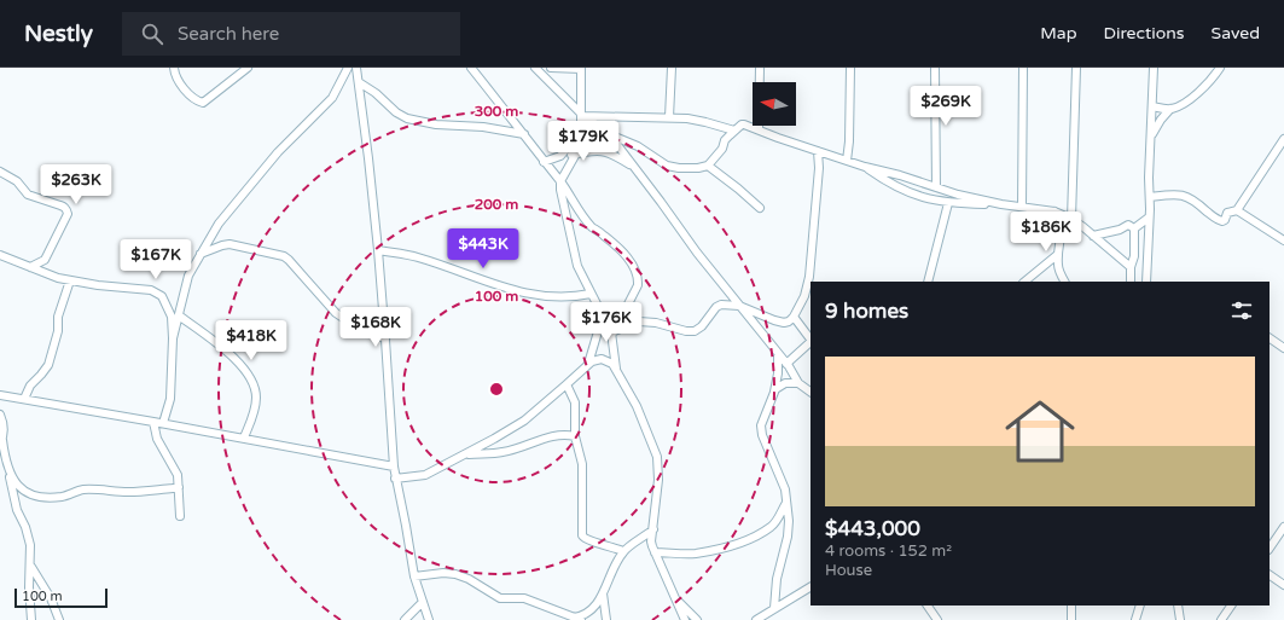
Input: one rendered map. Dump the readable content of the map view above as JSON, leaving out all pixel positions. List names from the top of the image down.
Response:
{
  "scale_bar": "100 m",
  "north": "left",
  "page": {
    "header": "Nestly",
    "search": "Search here",
    "nav": ["Map", "Directions", "Saved"],
    "price": [
      "$269K",
      "$179K",
      "$263K",
      "$186K",
      "$443K",
      "$167K",
      "$176K",
      "$168K",
      "$418K"
    ],
    "heading": "9 homes",
    "list": [
      {
        "name": "$443,000",
        "note": "4 rooms · 152 m² · House"
      }
    ],
    "scale": "100 m"
  },
  "rings": ["300 m", "200 m", "100 m"]
}
